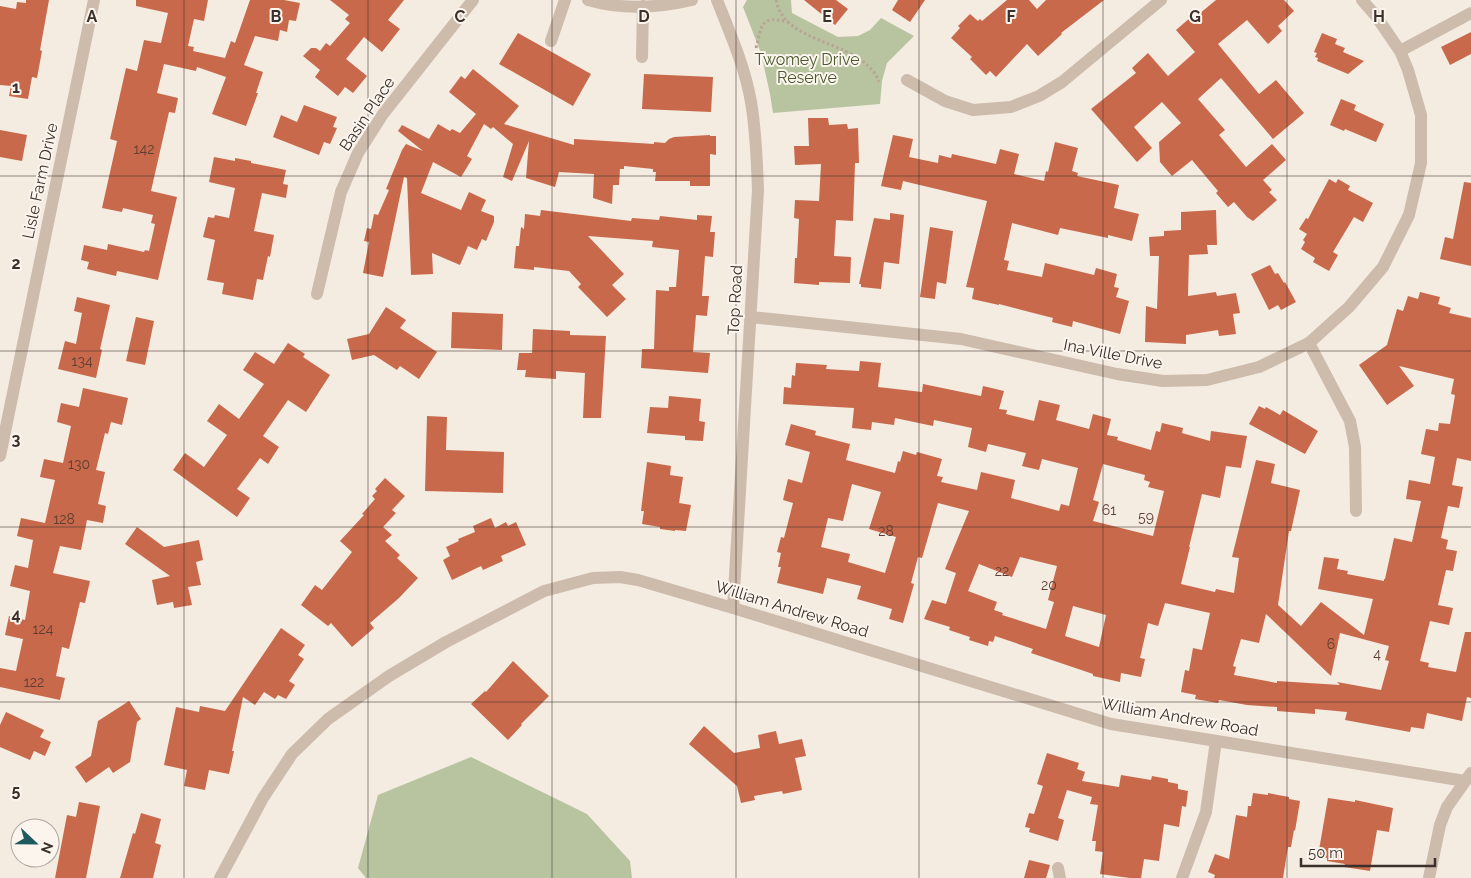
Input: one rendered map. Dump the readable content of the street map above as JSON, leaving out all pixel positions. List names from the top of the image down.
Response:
{
  "streets": {
    "street": [
      "Basin Place",
      "Lisle Farm Drive",
      "Top Road",
      "Ina Ville Drive",
      "William Andrew Road"
    ]
  },
  "crossings": [
    ["Top Road", "Ina Ville Drive"],
    ["Top Road", "William Andrew Road"]
  ],
  "parks": ["Twomey Drive Reserve"],
  "house_numbers": [
    "142",
    "134",
    "130",
    "61",
    "59",
    "128",
    "28",
    "22",
    "20",
    "124",
    "6",
    "4",
    "122"
  ],
  "scale_bar": "50 m",
  "north": "right",
  "grid": {
    "columns": [
      "A",
      "B",
      "C",
      "D",
      "E",
      "F",
      "G",
      "H"
    ],
    "rows": [
      "1",
      "2",
      "3",
      "4",
      "5"
    ]
  }
}
